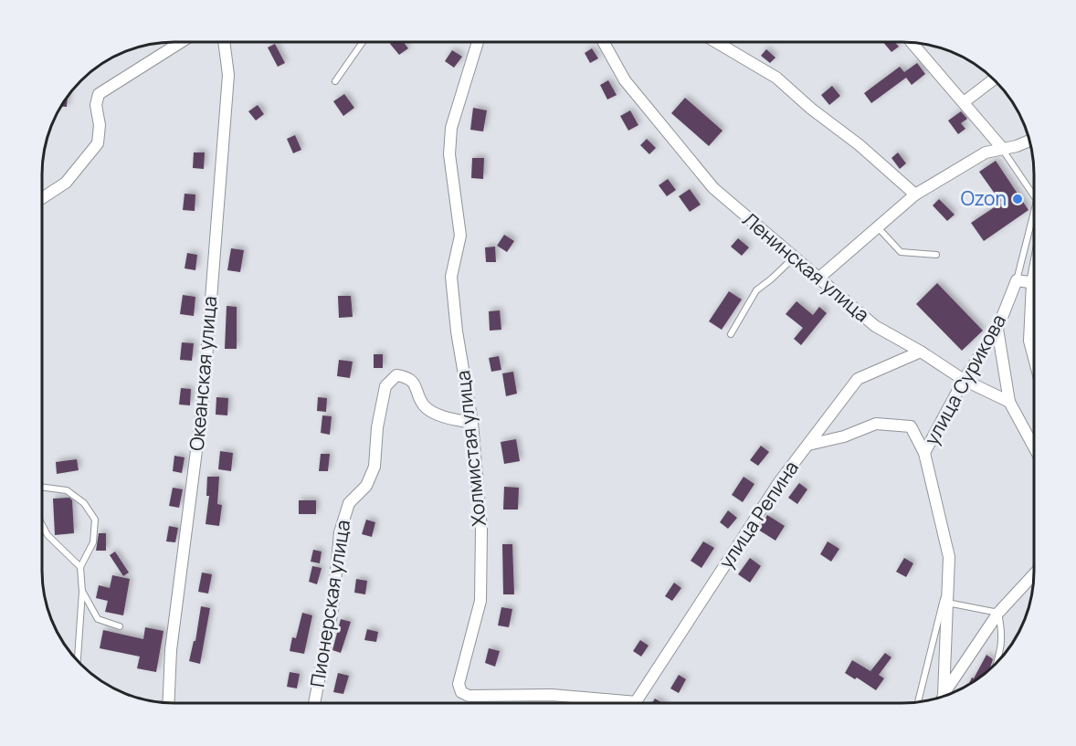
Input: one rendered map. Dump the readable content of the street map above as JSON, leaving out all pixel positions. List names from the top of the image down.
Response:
{
  "streets": {
    "street": [
      "Ленинская улица",
      "Океанская улица",
      "улица Сурикова",
      "Холмистая улица",
      "улица Репина",
      "Пионерская улица"
    ]
  },
  "crossings": [
    ["Ленинская улица", "улица Сурикова"],
    ["Ленинская улица", "улица Репина"],
    ["Холмистая улица", "улица Репина"],
    ["Холмистая улица", "Пионерская улица"]
  ],
  "places": ["Ozon"]
}
